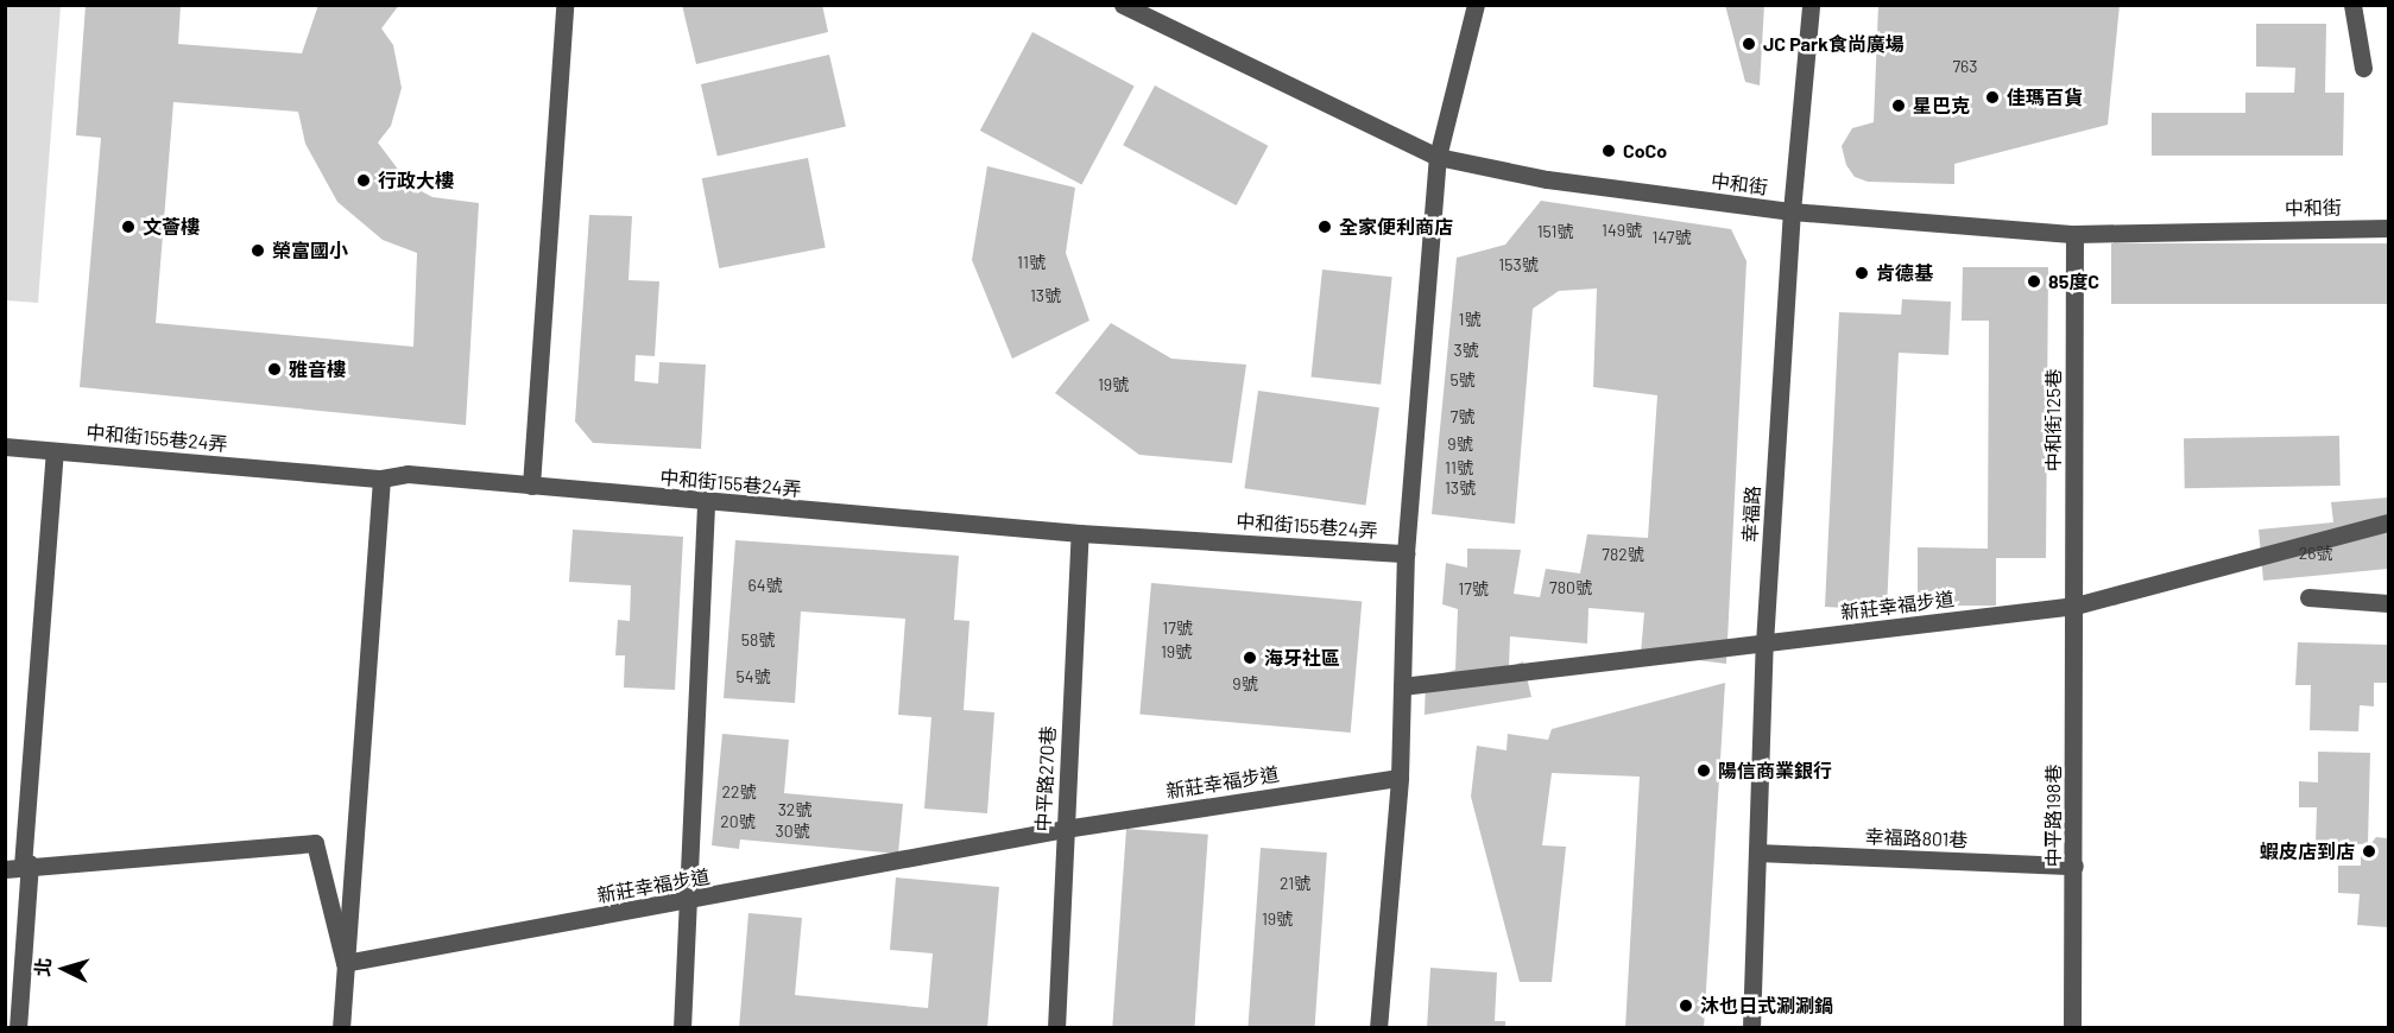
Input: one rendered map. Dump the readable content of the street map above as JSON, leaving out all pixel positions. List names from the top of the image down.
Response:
{
  "streets": {
    "street": [
      "中和街",
      "中和街125巷",
      "中和街155巷24弄",
      "幸福路",
      "新莊幸福步道",
      "中平路270巷",
      "中平路198巷",
      "幸福路801巷"
    ]
  },
  "crossings": [
    ["中和街", "中和街125巷"],
    ["中和街", "幸福路"],
    ["中和街125巷", "新莊幸福步道"],
    ["中和街125巷", "中平路198巷"],
    ["中和街155巷24弄", "中平路270巷"],
    ["幸福路", "新莊幸福步道"],
    ["幸福路", "幸福路801巷"],
    ["新莊幸福步道", "中平路270巷"],
    ["新莊幸福步道", "中平路198巷"],
    ["中平路198巷", "幸福路801巷"]
  ],
  "places": [
    "JC Park食尚廣場",
    "佳瑪百貨",
    "星巴克",
    "CoCo",
    "行政大樓",
    "文薈樓",
    "全家便利商店",
    "榮富國小",
    "肯德基",
    "85度C",
    "雅音樓",
    "海牙社區",
    "陽信商業銀行",
    "蝦皮店到店",
    "沐也日式涮涮鍋"
  ],
  "house_numbers": [
    "763",
    "149號",
    "151號",
    "147號",
    "11號",
    "153號",
    "13號",
    "1號",
    "3號",
    "5號",
    "19號",
    "7號",
    "9號",
    "11號",
    "13號",
    "26號",
    "782號",
    "64號",
    "780號",
    "17號",
    "17號",
    "58號",
    "19號",
    "54號",
    "9號",
    "22號",
    "32號",
    "20號",
    "30號",
    "21號",
    "19號"
  ],
  "north": "left"
}
